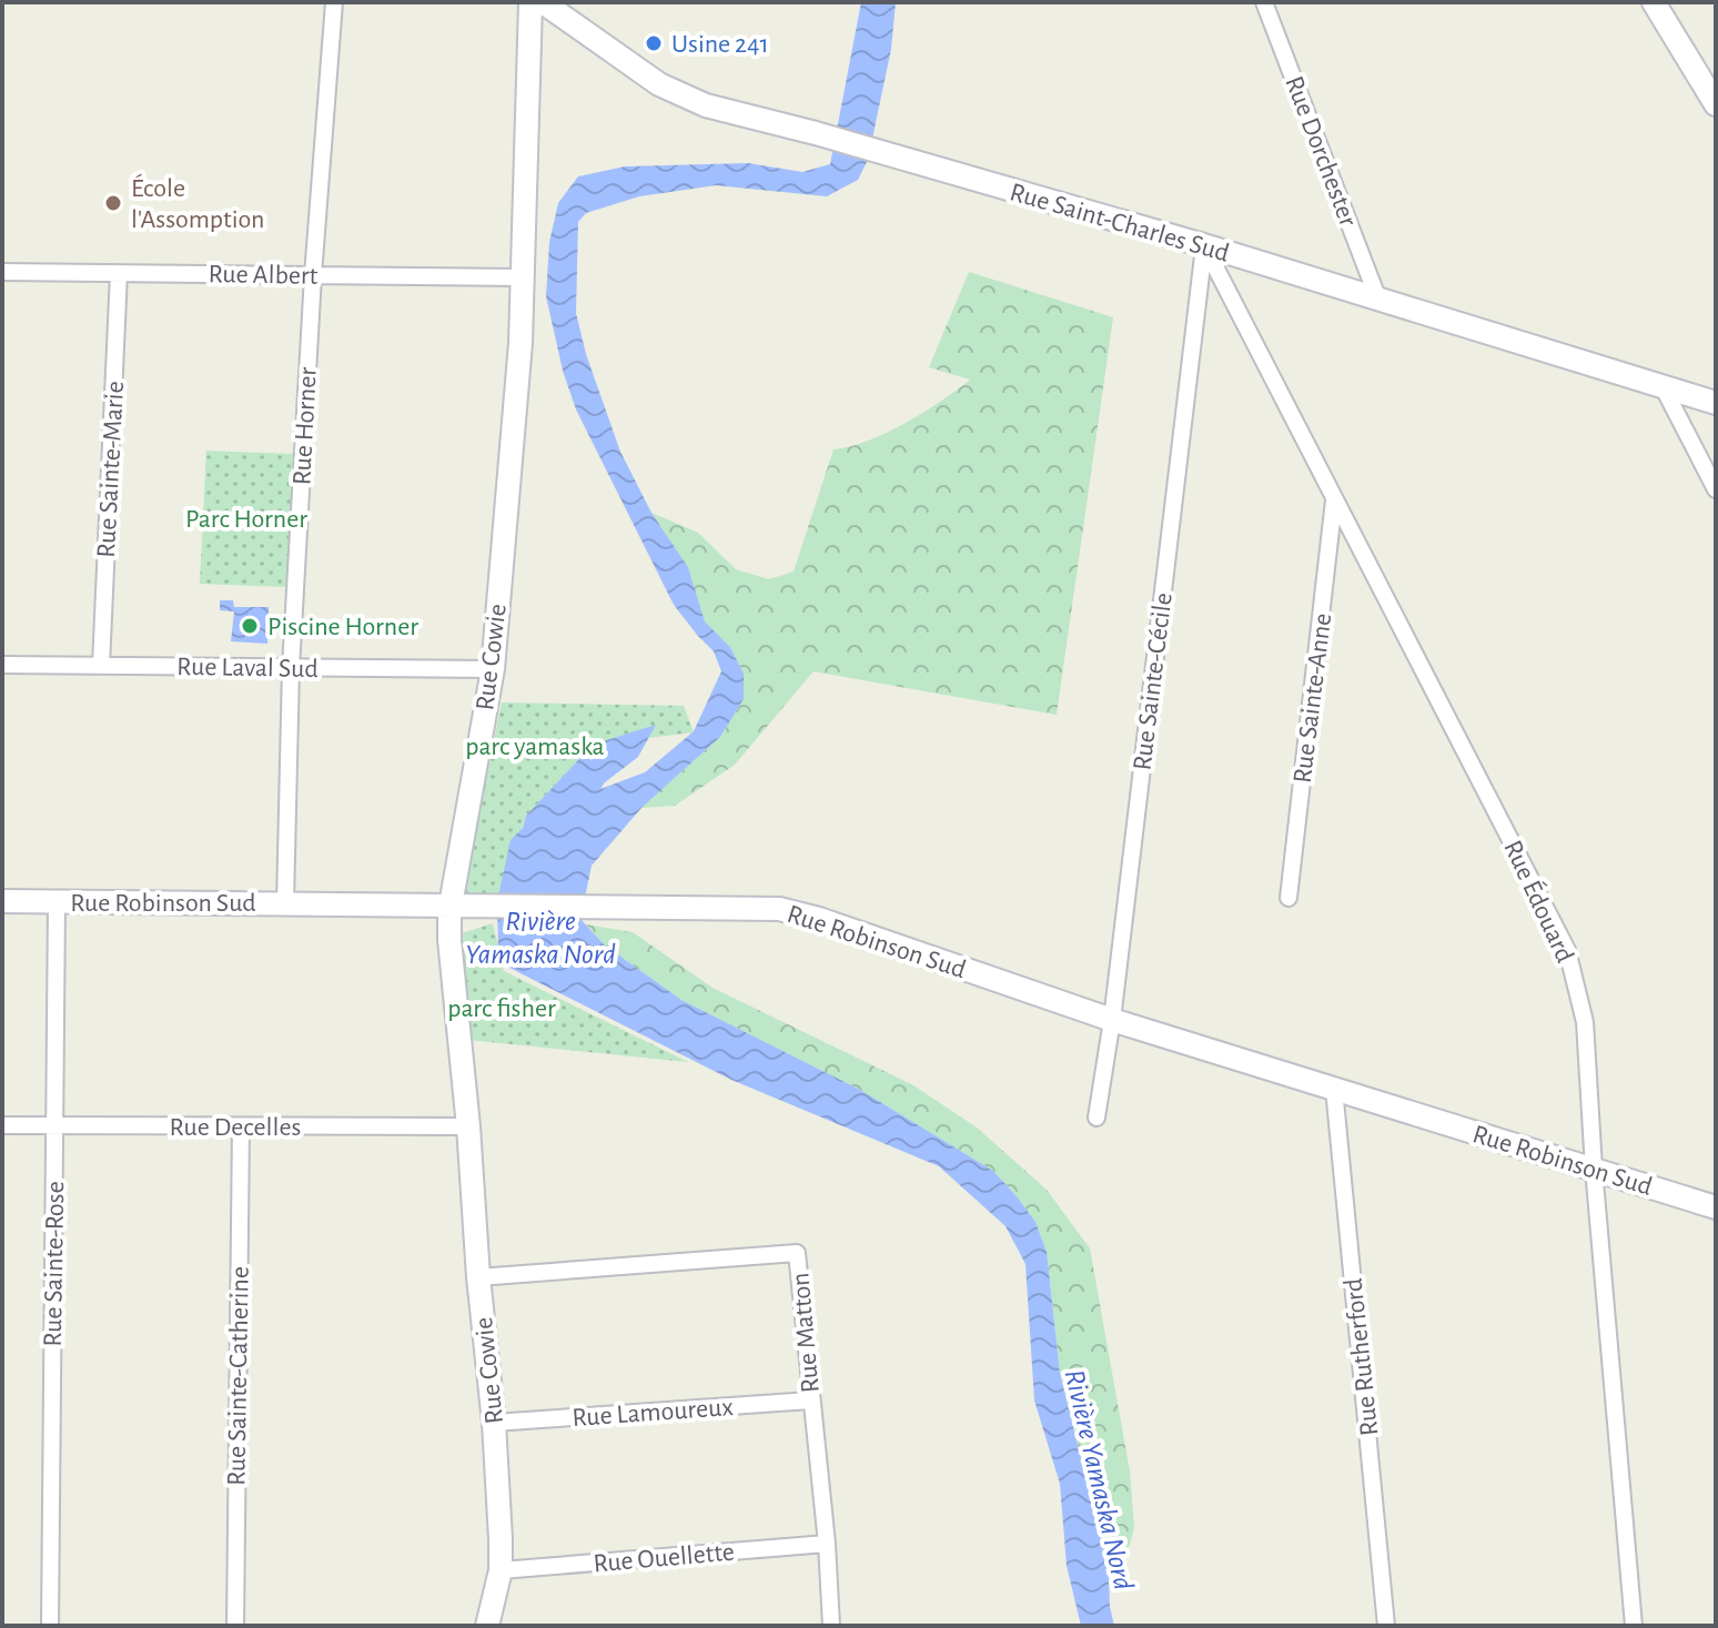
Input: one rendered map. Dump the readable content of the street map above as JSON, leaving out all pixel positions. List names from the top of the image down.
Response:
{
  "streets": {
    "street": [
      "Rue Dorchester",
      "Rue Saint-Charles Sud",
      "Rue Albert",
      "Rue Horner",
      "Rue Sainte-Marie",
      "Rue Cowie",
      "Rue Laval Sud",
      "Rue Sainte-Cécile",
      "Rue Sainte-Anne",
      "Rue Édouard",
      "Rue Robinson Sud",
      "Rue Decelles",
      "Rue Sainte-Rose",
      "Rue Matton",
      "Rue Rutherford",
      "Rue Sainte-Catherine",
      "Rue Lamoureux",
      "Rue Ouellette"
    ]
  },
  "crossings": [
    ["Rue Dorchester", "Rue Saint-Charles Sud"],
    ["Rue Saint-Charles Sud", "Rue Sainte-Cécile"],
    ["Rue Saint-Charles Sud", "Rue Édouard"],
    ["Rue Albert", "Rue Horner"],
    ["Rue Albert", "Rue Sainte-Marie"],
    ["Rue Albert", "Rue Cowie"],
    ["Rue Horner", "Rue Laval Sud"],
    ["Rue Horner", "Rue Robinson Sud"],
    ["Rue Sainte-Marie", "Rue Laval Sud"],
    ["Rue Cowie", "Rue Laval Sud"],
    ["Rue Cowie", "Rue Robinson Sud"],
    ["Rue Cowie", "Rue Decelles"],
    ["Rue Cowie", "Rue Matton"],
    ["Rue Cowie", "Rue Lamoureux"],
    ["Rue Cowie", "Rue Ouellette"],
    ["Rue Sainte-Cécile", "Rue Édouard"],
    ["Rue Sainte-Cécile", "Rue Robinson Sud"],
    ["Rue Sainte-Anne", "Rue Édouard"],
    ["Rue Édouard", "Rue Robinson Sud"],
    ["Rue Robinson Sud", "Rue Sainte-Rose"],
    ["Rue Robinson Sud", "Rue Rutherford"],
    ["Rue Decelles", "Rue Sainte-Rose"],
    ["Rue Decelles", "Rue Sainte-Catherine"],
    ["Rue Matton", "Rue Lamoureux"],
    ["Rue Matton", "Rue Ouellette"]
  ],
  "water": ["Rivière Yamaska Nord"],
  "parks": ["Parc Horner", "parc yamaska", "parc fisher"],
  "places": ["Usine 241", "École l'Assomption", "Piscine Horner"]
}
